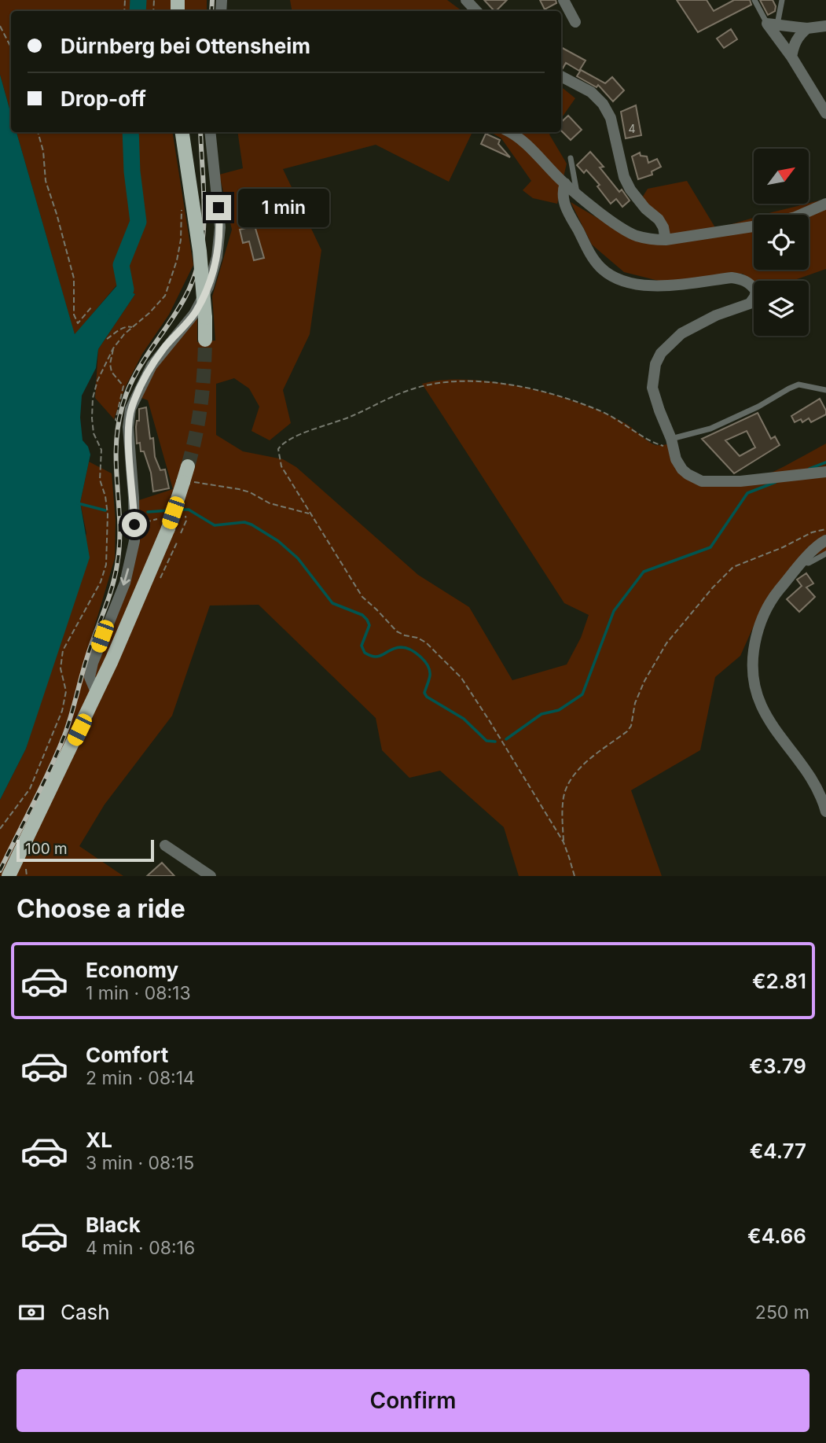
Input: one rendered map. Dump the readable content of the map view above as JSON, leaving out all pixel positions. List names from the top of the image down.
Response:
{
  "house_numbers": ["4"],
  "scale_bar": "100 m",
  "north": "top right",
  "page": {
    "banner": ["Dürnberg bei Ottensheim", "Drop-off"],
    "bubble": "1 min",
    "scale": "100 m",
    "heading": "Choose a ride",
    "list": [
      {
        "name": "Economy",
        "note": "1 min · 08:13",
        "value": "€2.81"
      },
      {
        "name": "Comfort",
        "note": "2 min · 08:14",
        "value": "€3.79"
      },
      {
        "name": "XL",
        "note": "3 min · 08:15",
        "value": "€4.77"
      },
      {
        "name": "Black",
        "note": "4 min · 08:16",
        "value": "€4.66"
      }
    ],
    "pay": ["Cash", "250 m"],
    "buttons": "Confirm"
  }
}
